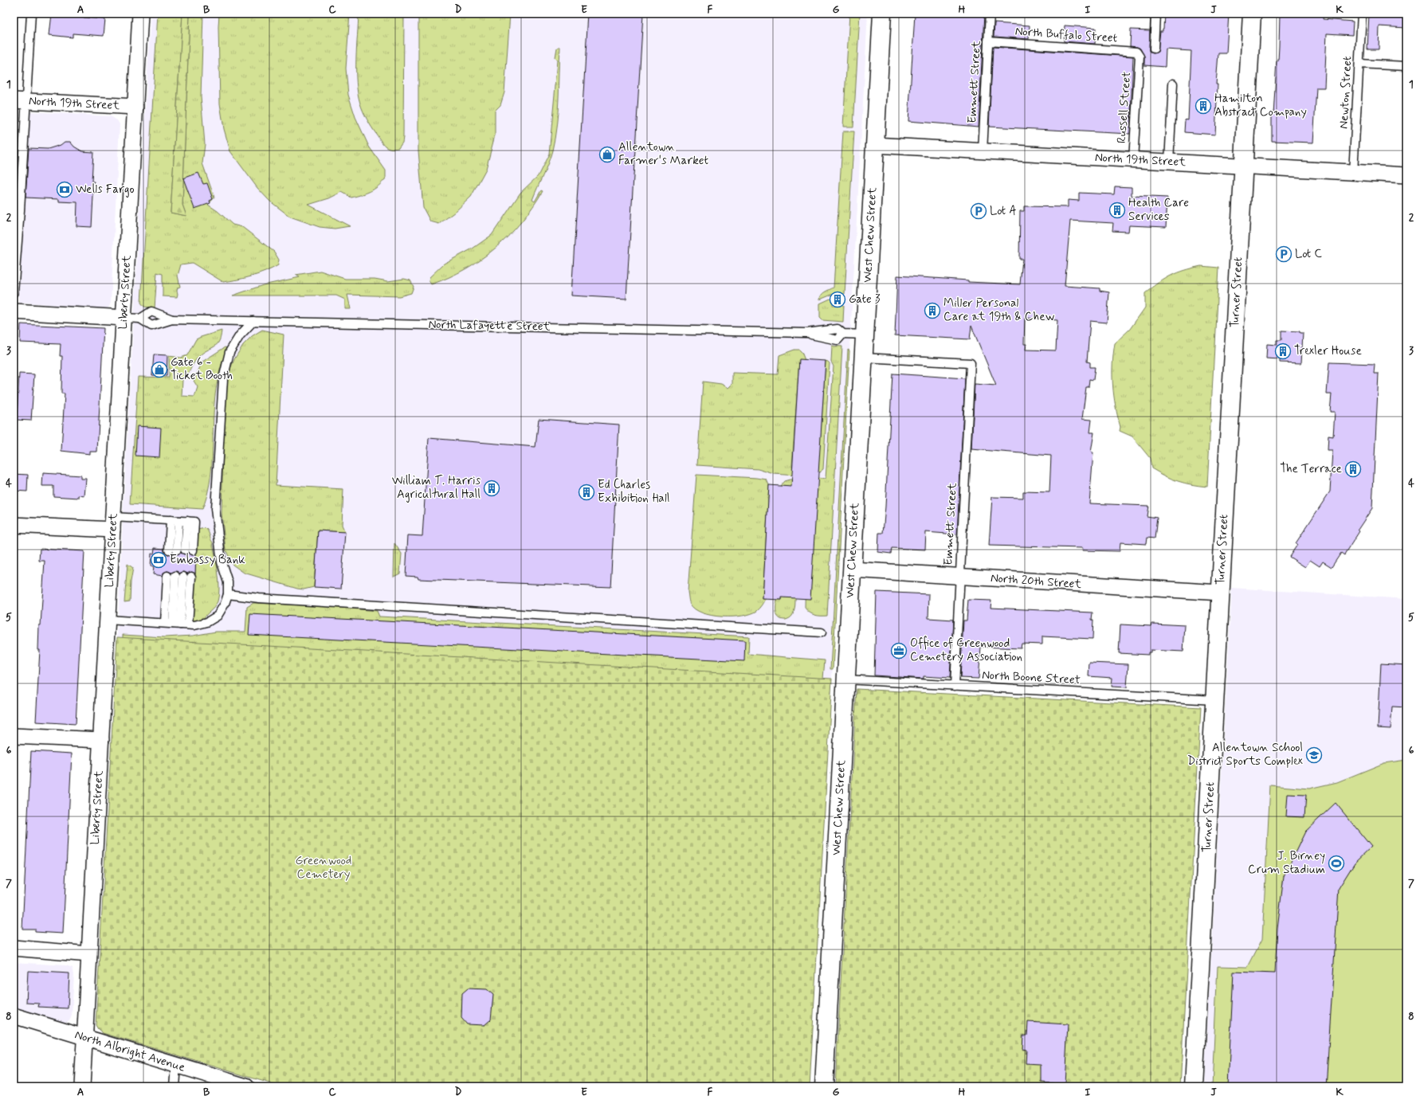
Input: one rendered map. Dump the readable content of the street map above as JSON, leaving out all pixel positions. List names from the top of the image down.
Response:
{
  "streets": {
    "street": [
      "North 19th Street",
      "West Chew Street",
      "Liberty Street",
      "Turner Street",
      "North Lafayette Street",
      "North 20th Street",
      "North Albright Avenue"
    ],
    "lane": [
      "North Buffalo Street",
      "Emmett Street",
      "Newton Street",
      "Russell Street",
      "North Boone Street"
    ]
  },
  "crossings": [
    ["North Buffalo Street", "Emmett Street"],
    ["North Buffalo Street", "Russell Street"],
    ["Emmett Street", "North 19th Street"],
    ["Emmett Street", "West Chew Street"],
    ["Emmett Street", "North 20th Street"],
    ["Emmett Street", "North Boone Street"],
    ["Newton Street", "North 19th Street"],
    ["North 19th Street", "Russell Street"],
    ["North 19th Street", "West Chew Street"],
    ["North 19th Street", "Liberty Street"],
    ["North 19th Street", "Turner Street"],
    ["West Chew Street", "North Lafayette Street"],
    ["West Chew Street", "North 20th Street"],
    ["West Chew Street", "North Boone Street"],
    ["Liberty Street", "North Lafayette Street"],
    ["Liberty Street", "North Albright Avenue"],
    ["Turner Street", "North 20th Street"],
    ["Turner Street", "North Boone Street"]
  ],
  "parks": ["Greenwood Cemetery"],
  "places": {
    "building": [
      "Hamilton Abstract Company",
      "Health Care Services",
      "Gate 3",
      "Miller Personal Care at 19th & Chew",
      "Trexler House",
      "The Terrace",
      "William T. Harris Agricultural Hall",
      "Ed Charles Exhibition Hall"
    ],
    "shop": ["Allentown Farmer's Market", "Gate 6 - Ticket Booth"],
    "bank": ["Wells Fargo", "Embassy Bank"],
    "parking": ["Lot A", "Lot C"],
    "office": ["Office of Greenwood Cemetery Association"],
    "school or university": ["Allentown School District Sports Complex"],
    "sports": ["J. Birney Crum Stadium"]
  },
  "grid": {
    "columns": [
      "A",
      "B",
      "C",
      "D",
      "E",
      "F",
      "G",
      "H",
      "I",
      "J",
      "K"
    ],
    "rows": [
      "1",
      "2",
      "3",
      "4",
      "5",
      "6",
      "7",
      "8"
    ]
  }
}
